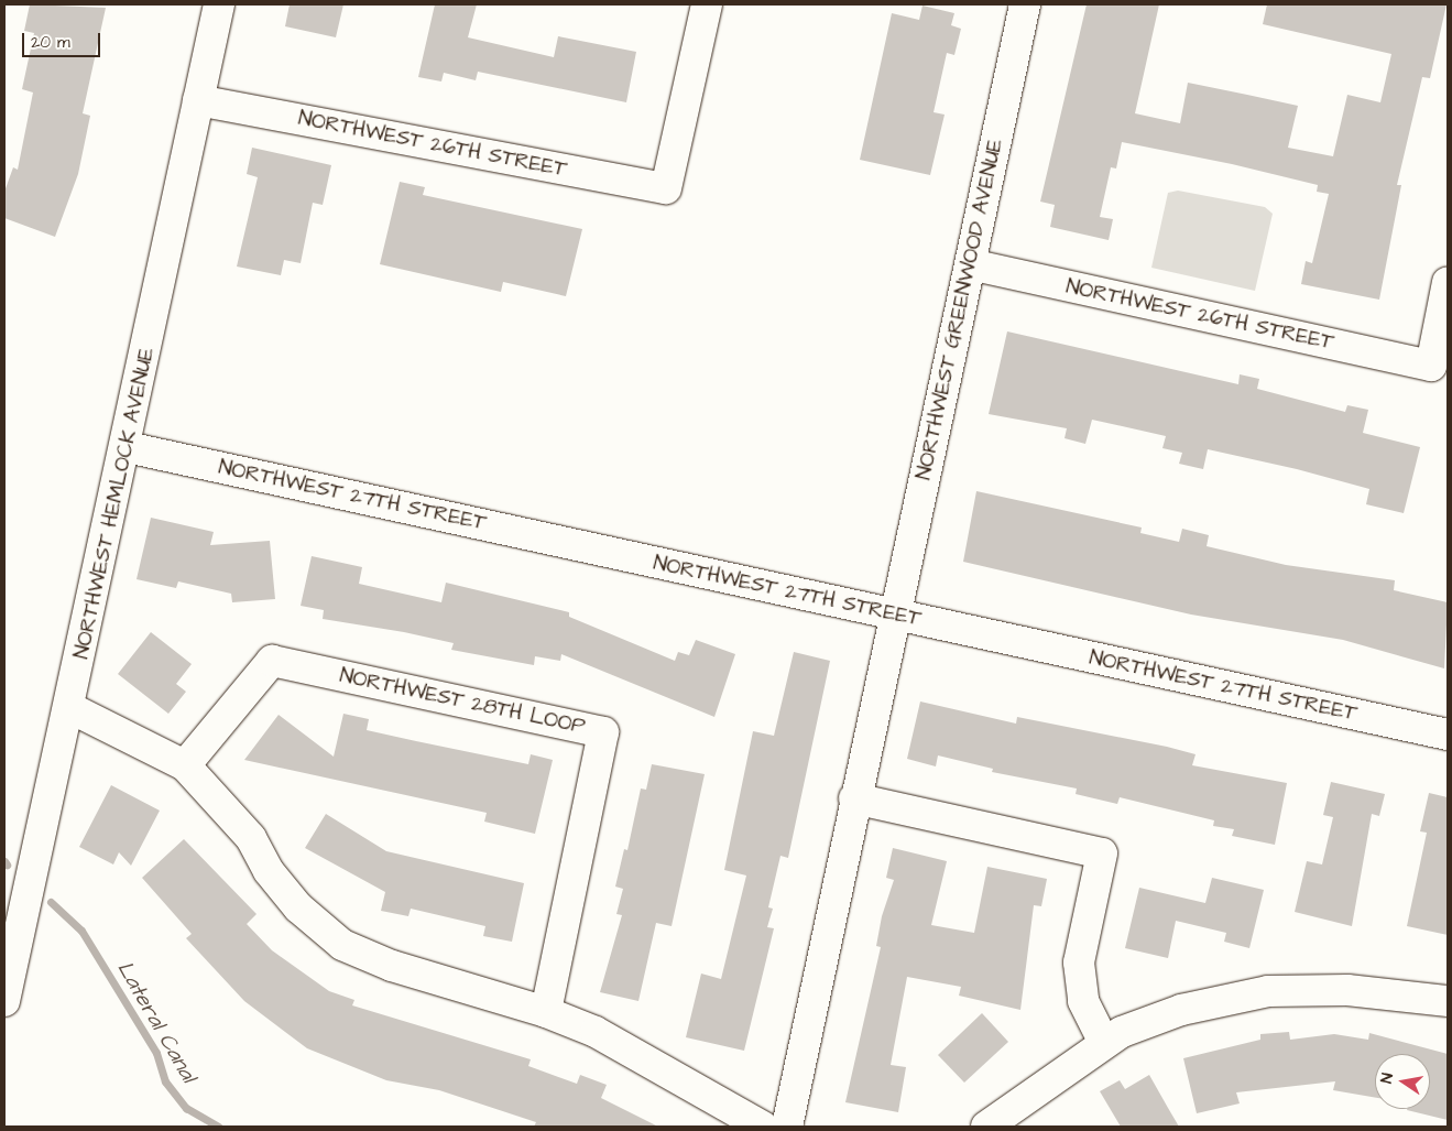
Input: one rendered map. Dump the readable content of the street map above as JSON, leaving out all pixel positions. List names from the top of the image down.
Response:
{
  "streets": {
    "street": [
      "NORTHWEST 26TH STREET",
      "NORTHWEST GREENWOOD AVENUE",
      "NORTHWEST 27TH STREET",
      "NORTHWEST HEMLOCK AVENUE",
      "NORTHWEST 28TH LOOP"
    ]
  },
  "crossings": [
    ["NORTHWEST 26TH STREET", "NORTHWEST GREENWOOD AVENUE"],
    ["NORTHWEST 26TH STREET", "NORTHWEST HEMLOCK AVENUE"],
    ["NORTHWEST GREENWOOD AVENUE", "NORTHWEST 27TH STREET"],
    ["NORTHWEST 27TH STREET", "NORTHWEST HEMLOCK AVENUE"]
  ],
  "water": ["Lateral Canal"],
  "scale_bar": "20 m",
  "north": "left"
}
